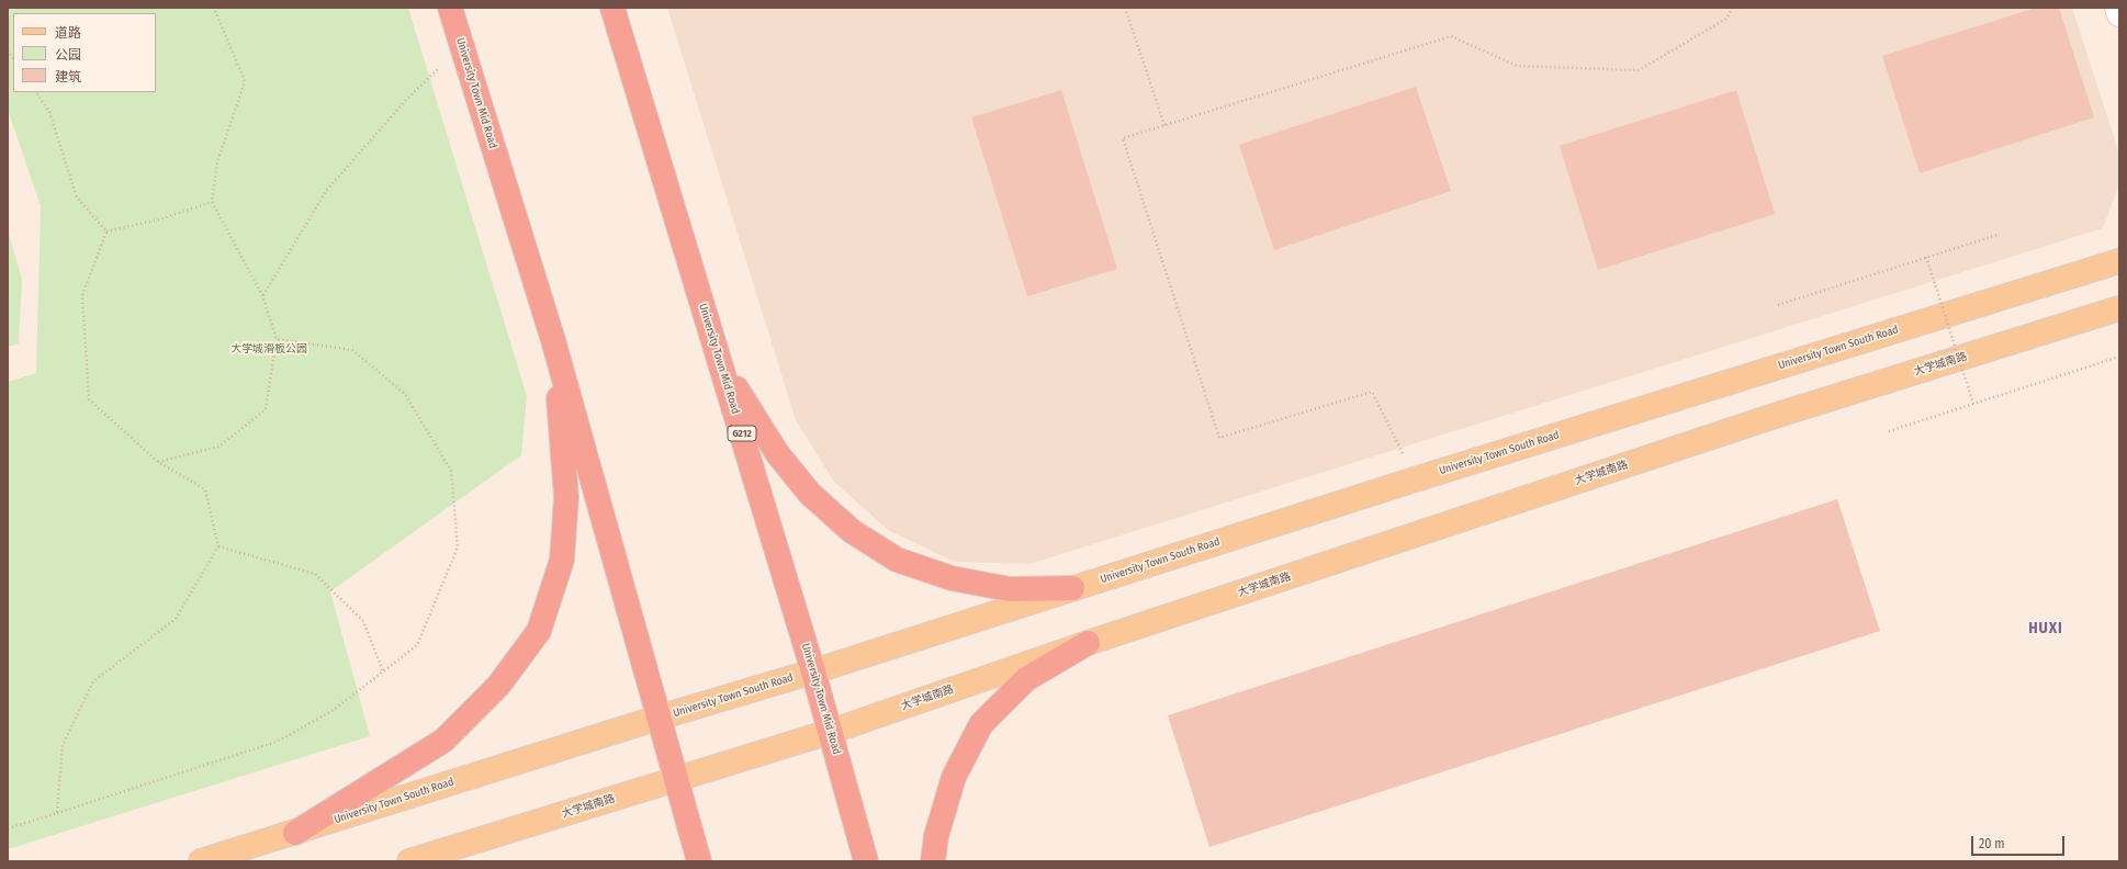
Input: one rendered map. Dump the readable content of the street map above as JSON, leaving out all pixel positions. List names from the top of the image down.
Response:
{
  "streets": {
    "highway": ["University Town Mid Road", "G212"],
    "main road": ["University Town South Road", "大学城南路"]
  },
  "crossings": [
    ["University Town Mid Road", "University Town South Road"],
    ["University Town Mid Road", "大学城南路"]
  ],
  "districts": ["HUXI"],
  "parks": ["大学城滑板公园"],
  "legend": ["道路", "公园", "建筑"],
  "scale_bar": "20 m"
}
